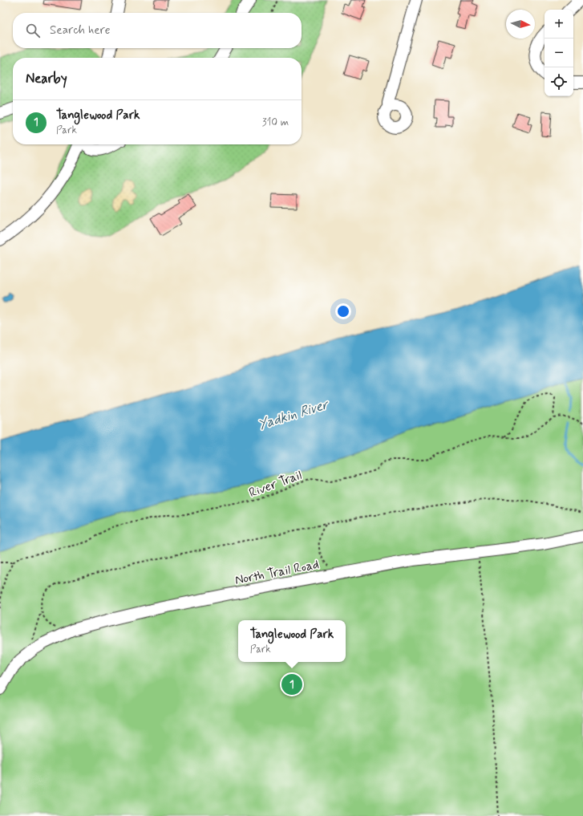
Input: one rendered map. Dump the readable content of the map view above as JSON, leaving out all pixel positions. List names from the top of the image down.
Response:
{
  "streets": {
    "street": ["North Trail Road"],
    "path": ["River Trail"]
  },
  "water": ["Yadkin River"],
  "north": "right",
  "page": {
    "map_buttons": ["+", "−"],
    "search": "Search here",
    "heading": "Nearby",
    "list": [
      {
        "mark": "1",
        "name": "Tanglewood Park",
        "note": "Park",
        "value": "310 m"
      }
    ],
    "popup": ["Tanglewood Park", "Park"],
    "pins": "1"
  }
}
